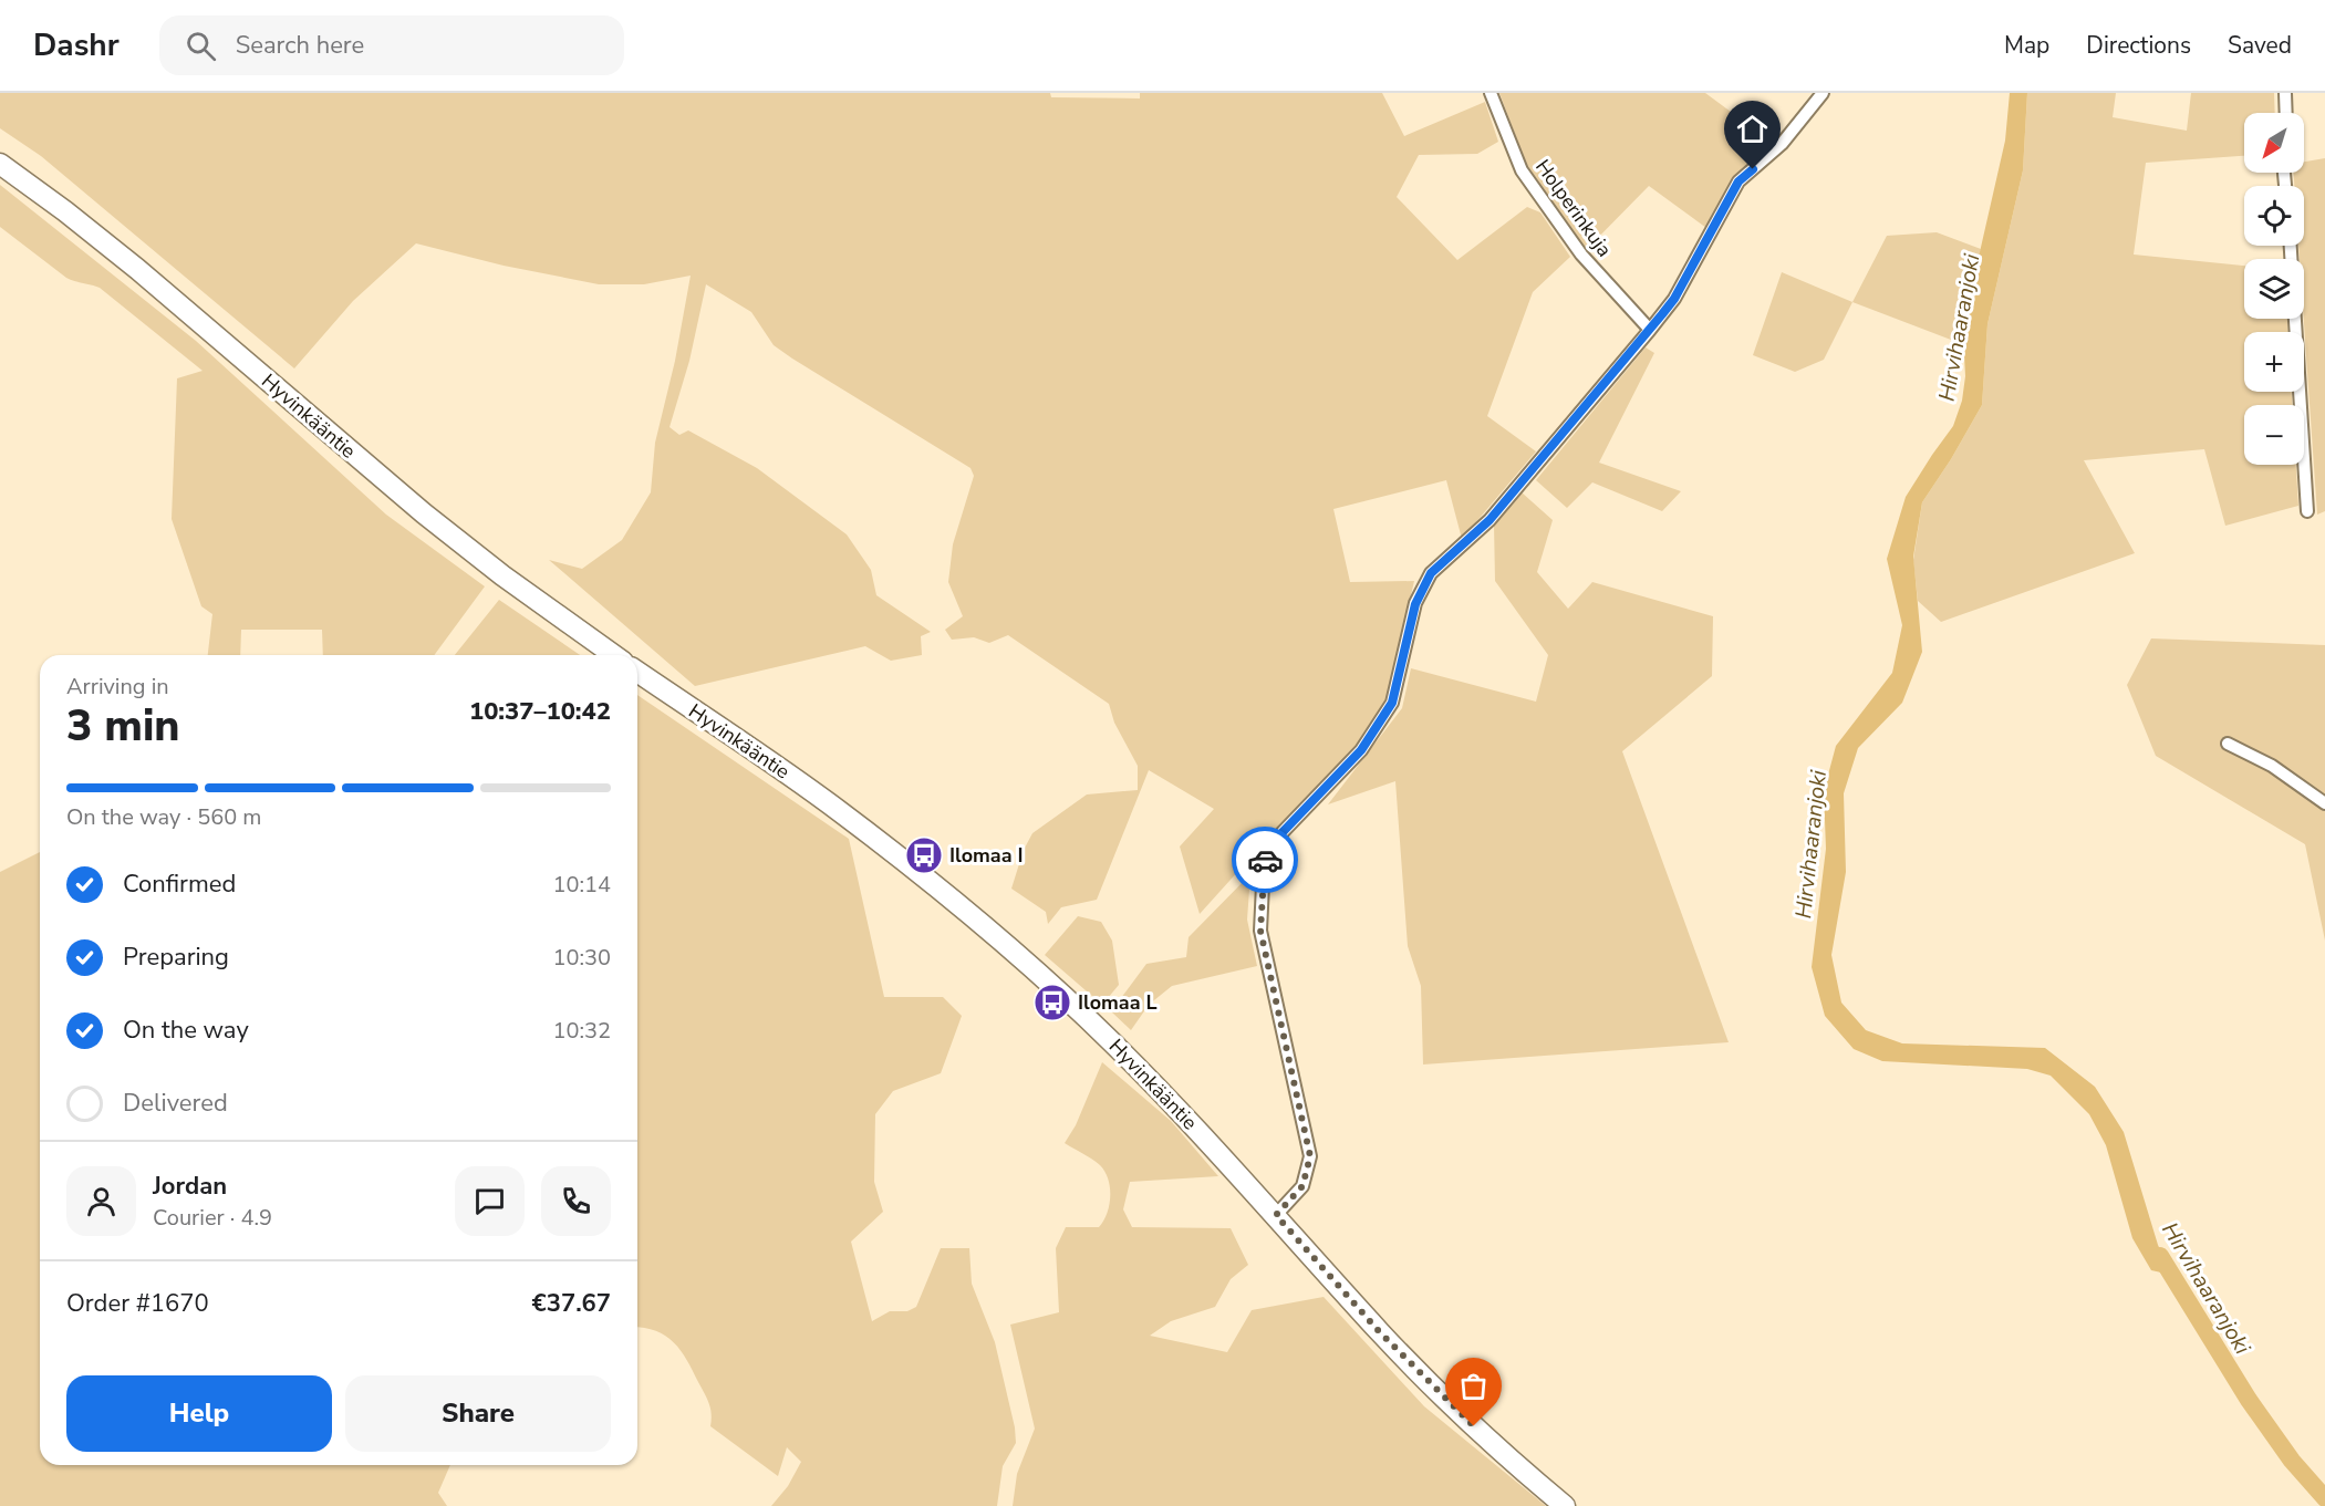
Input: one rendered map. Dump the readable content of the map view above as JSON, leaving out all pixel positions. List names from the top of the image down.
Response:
{
  "streets": {
    "highway": ["Hyvinkääntie"],
    "street": ["Holperinkuja"]
  },
  "water": ["Hirvihaaranjoki"],
  "places": {
    "bus stop": ["Ilomaa I", "Ilomaa L"]
  },
  "north": "bottom left",
  "page": {
    "header": "Dashr",
    "search": "Search here",
    "nav": ["Map", "Directions", "Saved"],
    "map_buttons": ["+", "−"],
    "heading": ["3 min", "Arriving in", "10:37–10:42"],
    "panel": [
      "Jordan",
      "Courier · 4.9",
      "Order #1670",
      "€37.67"
    ],
    "bar": "On the way · 560 m",
    "list": [
      ["Confirmed", "10:14"],
      ["Preparing", "10:30"],
      ["On the way", "10:32"],
      "Delivered"
    ],
    "buttons": ["Help", "Share"]
  }
}
